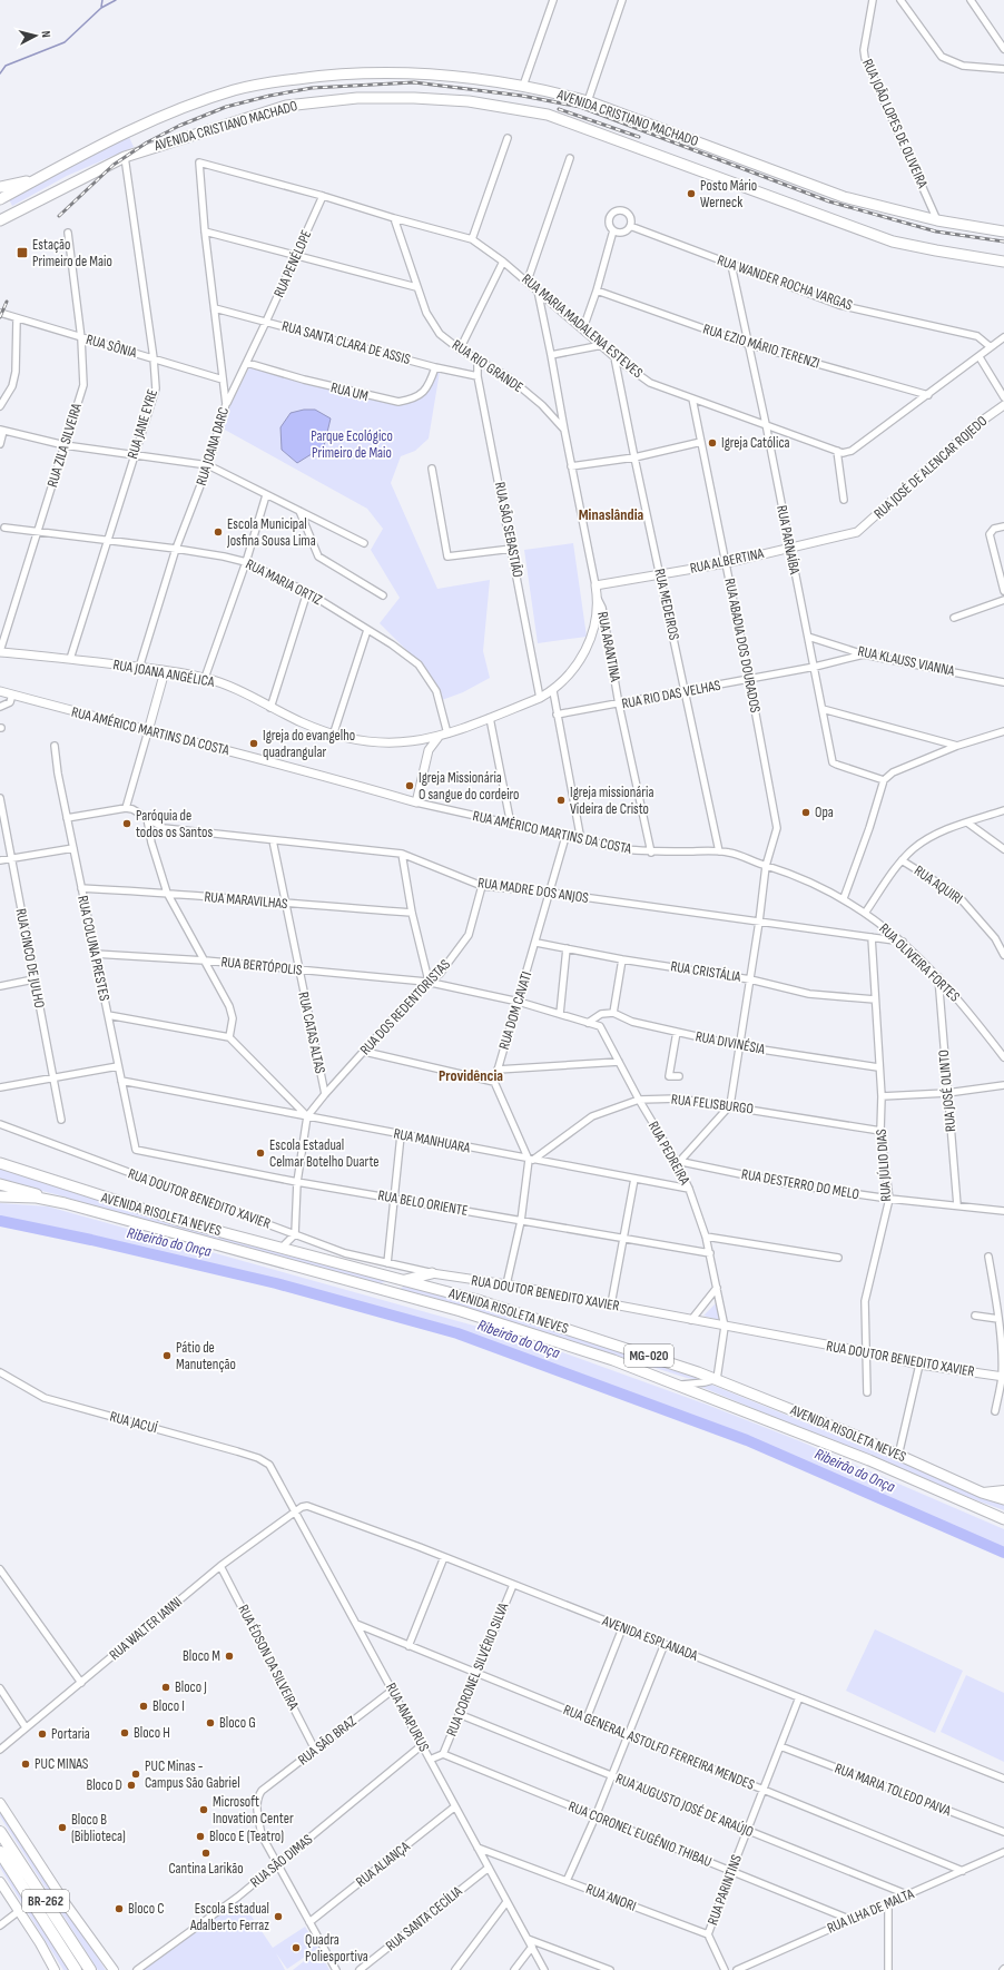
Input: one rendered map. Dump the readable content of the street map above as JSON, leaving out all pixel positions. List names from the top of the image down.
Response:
{
  "streets": {
    "highway": [
      "AVENIDA CRISTIANO MACHADO",
      "AVENIDA RISOLETA NEVES",
      "MG-020",
      "BR-262"
    ],
    "street": [
      "RUA JOÃO LOPES DE OLIVEIRA",
      "RUA PENÉLOPE",
      "RUA WANDER ROCHA VARGAS",
      "RUA MARIA MADALENA ESTEVES",
      "RUA SANTA CLARA DE ASSIS",
      "RUA SÔNIA",
      "RUA EZIO MÁRIO TERENZI",
      "RUA RIO GRANDE",
      "RUA UM",
      "RUA JANE EYRE",
      "RUA ZILA SILVEIRA",
      "RUA JOANA DARC",
      "RUA JOSÉ DE ALENCAR ROJEDO",
      "RUA SÃO SEBASTIÃO",
      "RUA PARNAÍBA",
      "RUA ALBERTINA",
      "RUA MARIA ORTIZ",
      "RUA MEDEIROS",
      "RUA ABADIA DOS DOURADOS",
      "RUA ARANTINA",
      "RUA KLAUSS VIANNA",
      "RUA JOANA ANGÉLICA",
      "RUA RIO DAS VELHAS",
      "RUA AMÉRICO MARTINS DA COSTA",
      "RUA AQUIRI",
      "RUA MADRE DOS ANJOS",
      "RUA MARAVILHAS",
      "RUA COLUNA PRESTES",
      "RUA CINCO DE JULHO",
      "RUA OLIVEIRA FORTES",
      "RUA BERTÓPOLIS",
      "RUA CRISTÁLIA",
      "RUA DOS REDENTORISTAS",
      "RUA DOM CAVATI",
      "RUA CATAS ALTAS",
      "RUA DIVINÉSIA",
      "RUA JOSÉ OLINTO",
      "RUA FELISBURGO",
      "RUA MANHUARA",
      "RUA PEDREIRA",
      "RUA JÚLIO DIAS",
      "RUA DESTERRO DO MELO",
      "RUA DOUTOR BENEDITO XAVIER",
      "RUA BELO ORIENTE",
      "RUA JACUÍ",
      "RUA WALTER IANNI",
      "AVENIDA ESPLANADA",
      "RUA ÉDSON DA SILVEIRA",
      "RUA CORONEL SILVÉRIO SILVA",
      "RUA ANAPURUS",
      "RUA SÃO BRAZ",
      "RUA GENERAL ASTOLFO FERREIRA MENDES",
      "RUA MARIA TOLEDO PAIVA",
      "RUA AUGUSTO JOSÉ DE ARAÚJO",
      "RUA CORONEL EUGÊNIO THIBAU",
      "RUA SÃO DIMAS",
      "RUA ALIANÇA",
      "RUA PARINTINS",
      "RUA ANORI",
      "RUA ILHA DE MALTA",
      "RUA SANTA CECÍLIA"
    ]
  },
  "crossings": [
    ["AVENIDA CRISTIANO MACHADO", "RUA JOÃO LOPES DE OLIVEIRA"],
    ["AVENIDA CRISTIANO MACHADO", "RUA JANE EYRE"],
    ["RUA PENÉLOPE", "RUA SANTA CLARA DE ASSIS"],
    ["RUA PENÉLOPE", "RUA UM"],
    ["RUA PENÉLOPE", "RUA JOANA DARC"],
    ["RUA WANDER ROCHA VARGAS", "RUA PARNAÍBA"],
    ["RUA MARIA MADALENA ESTEVES", "RUA EZIO MÁRIO TERENZI"],
    ["RUA MARIA MADALENA ESTEVES", "RUA RIO GRANDE"],
    ["RUA MARIA MADALENA ESTEVES", "RUA PARNAÍBA"],
    ["RUA MARIA MADALENA ESTEVES", "RUA MEDEIROS"],
    ["RUA MARIA MADALENA ESTEVES", "RUA ABADIA DOS DOURADOS"],
    ["RUA SANTA CLARA DE ASSIS", "RUA UM"],
    ["RUA SANTA CLARA DE ASSIS", "RUA JOANA DARC"],
    ["RUA SANTA CLARA DE ASSIS", "RUA SÃO SEBASTIÃO"],
    ["RUA SÔNIA", "RUA JANE EYRE"],
    ["RUA SÔNIA", "RUA ZILA SILVEIRA"],
    ["RUA SÔNIA", "RUA JOANA DARC"],
    ["RUA EZIO MÁRIO TERENZI", "RUA PARNAÍBA"],
    ["RUA RIO GRANDE", "RUA SÃO SEBASTIÃO"],
    ["RUA JANE EYRE", "RUA MARIA ORTIZ"],
    ["RUA JANE EYRE", "RUA JOANA ANGÉLICA"],
    ["RUA ZILA SILVEIRA", "RUA MARIA ORTIZ"],
    ["RUA ZILA SILVEIRA", "RUA JOANA ANGÉLICA"],
    ["RUA JOANA DARC", "RUA MARIA ORTIZ"],
    ["RUA JOANA DARC", "RUA JOANA ANGÉLICA"],
    ["RUA JOSÉ DE ALENCAR ROJEDO", "RUA ALBERTINA"],
    ["RUA PARNAÍBA", "RUA ALBERTINA"],
    ["RUA PARNAÍBA", "RUA KLAUSS VIANNA"],
    ["RUA PARNAÍBA", "RUA RIO DAS VELHAS"],
    ["RUA ALBERTINA", "RUA MEDEIROS"],
    ["RUA ALBERTINA", "RUA ABADIA DOS DOURADOS"],
    ["RUA MARIA ORTIZ", "RUA JOANA ANGÉLICA"],
    ["RUA MEDEIROS", "RUA RIO DAS VELHAS"],
    ["RUA MEDEIROS", "RUA AMÉRICO MARTINS DA COSTA"],
    ["RUA ABADIA DOS DOURADOS", "RUA RIO DAS VELHAS"],
    ["RUA ABADIA DOS DOURADOS", "RUA AMÉRICO MARTINS DA COSTA"],
    ["RUA ABADIA DOS DOURADOS", "RUA MADRE DOS ANJOS"],
    ["RUA ABADIA DOS DOURADOS", "RUA CRISTÁLIA"],
    ["RUA ABADIA DOS DOURADOS", "RUA DIVINÉSIA"],
    ["RUA ABADIA DOS DOURADOS", "RUA FELISBURGO"],
    ["RUA ARANTINA", "RUA RIO DAS VELHAS"],
    ["RUA ARANTINA", "RUA AMÉRICO MARTINS DA COSTA"],
    ["RUA KLAUSS VIANNA", "RUA RIO DAS VELHAS"],
    ["RUA AMÉRICO MARTINS DA COSTA", "RUA OLIVEIRA FORTES"],
    ["RUA AMÉRICO MARTINS DA COSTA", "RUA DOM CAVATI"],
    ["RUA MADRE DOS ANJOS", "RUA OLIVEIRA FORTES"],
    ["RUA MADRE DOS ANJOS", "RUA DOS REDENTORISTAS"],
    ["RUA MADRE DOS ANJOS", "RUA DOM CAVATI"],
    ["RUA MADRE DOS ANJOS", "RUA CATAS ALTAS"],
    ["RUA MADRE DOS ANJOS", "RUA JÚLIO DIAS"],
    ["RUA MARAVILHAS", "RUA COLUNA PRESTES"],
    ["RUA MARAVILHAS", "RUA CATAS ALTAS"],
    ["RUA COLUNA PRESTES", "RUA BERTÓPOLIS"],
    ["RUA COLUNA PRESTES", "RUA MANHUARA"],
    ["RUA COLUNA PRESTES", "RUA BELO ORIENTE"],
    ["RUA OLIVEIRA FORTES", "RUA JOSÉ OLINTO"],
    ["RUA BERTÓPOLIS", "RUA DOS REDENTORISTAS"],
    ["RUA BERTÓPOLIS", "RUA CATAS ALTAS"],
    ["RUA CRISTÁLIA", "RUA DOM CAVATI"],
    ["RUA CRISTÁLIA", "RUA JÚLIO DIAS"],
    ["RUA DOS REDENTORISTAS", "RUA CATAS ALTAS"],
    ["RUA DOS REDENTORISTAS", "RUA MANHUARA"],
    ["RUA DIVINÉSIA", "RUA JÚLIO DIAS"],
    ["RUA JOSÉ OLINTO", "RUA DESTERRO DO MELO"],
    ["RUA FELISBURGO", "RUA MANHUARA"],
    ["RUA FELISBURGO", "RUA PEDREIRA"],
    ["RUA FELISBURGO", "RUA JÚLIO DIAS"],
    ["RUA MANHUARA", "RUA PEDREIRA"],
    ["RUA PEDREIRA", "RUA DESTERRO DO MELO"],
    ["RUA PEDREIRA", "RUA DOUTOR BENEDITO XAVIER"],
    ["RUA PEDREIRA", "RUA BELO ORIENTE"],
    ["RUA PEDREIRA", "AVENIDA RISOLETA NEVES"],
    ["RUA JÚLIO DIAS", "RUA DESTERRO DO MELO"],
    ["RUA JÚLIO DIAS", "RUA DOUTOR BENEDITO XAVIER"],
    ["RUA JACUÍ", "RUA ANAPURUS"],
    ["RUA WALTER IANNI", "AVENIDA ESPLANADA"],
    ["RUA WALTER IANNI", "RUA ÉDSON DA SILVEIRA"],
    ["RUA WALTER IANNI", "RUA ANAPURUS"],
    ["AVENIDA ESPLANADA", "RUA CORONEL SILVÉRIO SILVA"],
    ["AVENIDA ESPLANADA", "RUA ANAPURUS"],
    ["AVENIDA ESPLANADA", "RUA PARINTINS"],
    ["RUA ÉDSON DA SILVEIRA", "RUA SÃO BRAZ"],
    ["RUA CORONEL SILVÉRIO SILVA", "RUA GENERAL ASTOLFO FERREIRA MENDES"],
    ["RUA CORONEL SILVÉRIO SILVA", "RUA AUGUSTO JOSÉ DE ARAÚJO"],
    ["RUA CORONEL SILVÉRIO SILVA", "RUA CORONEL EUGÊNIO THIBAU"],
    ["RUA ANAPURUS", "RUA SÃO BRAZ"],
    ["RUA ANAPURUS", "RUA GENERAL ASTOLFO FERREIRA MENDES"],
    ["RUA ANAPURUS", "RUA SÃO DIMAS"],
    ["RUA ANAPURUS", "RUA ALIANÇA"],
    ["RUA ANAPURUS", "RUA ANORI"],
    ["RUA ANAPURUS", "RUA SANTA CECÍLIA"],
    ["RUA SÃO BRAZ", "RUA SÃO DIMAS"],
    ["RUA GENERAL ASTOLFO FERREIRA MENDES", "RUA PARINTINS"],
    ["RUA GENERAL ASTOLFO FERREIRA MENDES", "RUA ILHA DE MALTA"],
    ["RUA MARIA TOLEDO PAIVA", "RUA PARINTINS"],
    ["RUA AUGUSTO JOSÉ DE ARAÚJO", "RUA PARINTINS"],
    ["RUA AUGUSTO JOSÉ DE ARAÚJO", "RUA ILHA DE MALTA"],
    ["RUA CORONEL EUGÊNIO THIBAU", "RUA PARINTINS"],
    ["RUA CORONEL EUGÊNIO THIBAU", "RUA ILHA DE MALTA"],
    ["RUA PARINTINS", "RUA ANORI"]
  ],
  "districts": ["Minaslândia", "Providência"],
  "water": ["Ribeirão do Onça"],
  "parks": ["Parque Ecológico Primeiro de Maio"],
  "places": {
    "other": [
      "Posto Mário Werneck",
      "Igreja Católica",
      "Escola Municipal Josfina Sousa Lima",
      "Igreja do evangelho quadrangular",
      "Igreja Missionária O sangue do cordeiro",
      "Igreja missionária Videira de Cristo",
      "Opa",
      "Paróquia de todos os Santos",
      "Escola Estadual Celmar Botelho Duarte",
      "Pátio de Manutenção",
      "Bloco M",
      "Bloco J",
      "Bloco I",
      "Bloco G",
      "Bloco H",
      "Portaria",
      "PUC MINAS",
      "PUC Minas - Campus São Gabriel",
      "Bloco D",
      "Microsoft Inovation Center",
      "Bloco B (Biblioteca)",
      "Bloco E (Teatro)",
      "Cantina Larikão",
      "Bloco C",
      "Escola Estadual Adalberto Ferraz",
      "Quadra Poliesportiva"
    ],
    "transit": ["Estação Primeiro de Maio"]
  },
  "north": "right"
}
